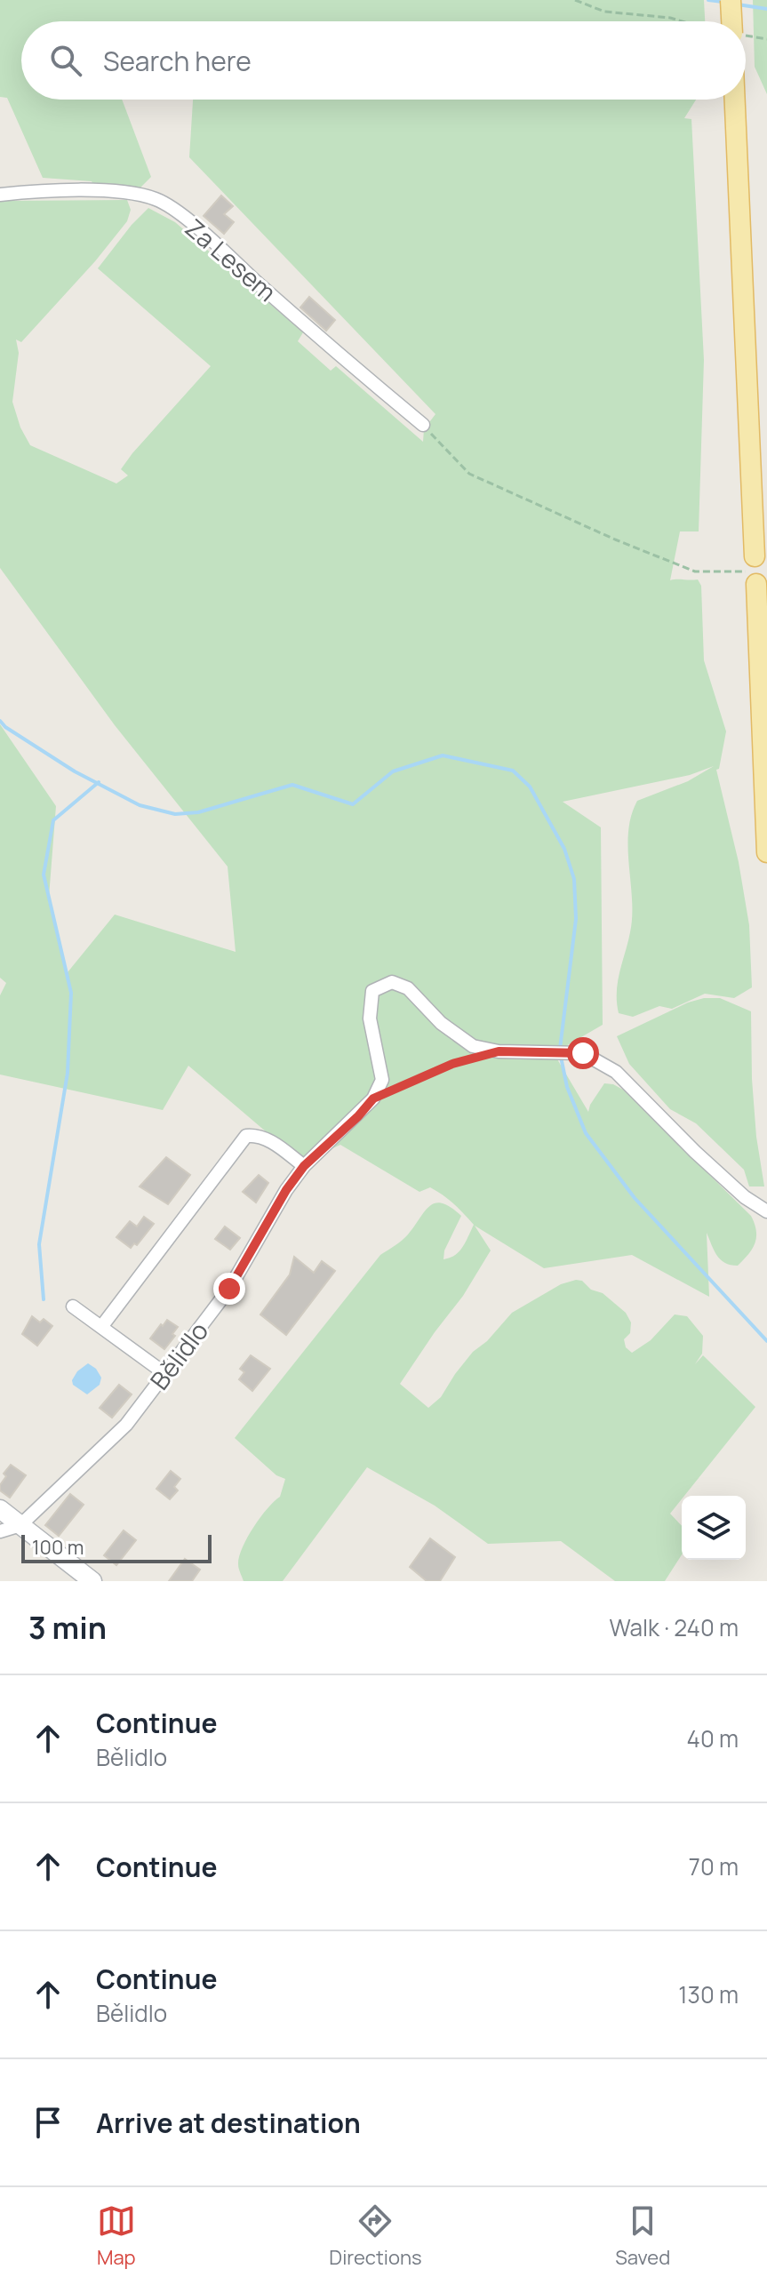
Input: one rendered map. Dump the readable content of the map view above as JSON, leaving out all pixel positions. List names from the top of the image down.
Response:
{
  "streets": {
    "street": ["Za Lesem", "Bělidlo"]
  },
  "scale_bar": "100 m",
  "page": {
    "search": "Search here",
    "scale": "100 m",
    "heading": ["3 min", "Walk · 240 m"],
    "list": [
      ["Continue", "Bělidlo", "40 m"],
      ["Continue", "70 m"],
      ["Continue", "Bělidlo", "130 m"],
      "Arrive at destination"
    ],
    "nav": ["Map", "Directions", "Saved"]
  }
}
